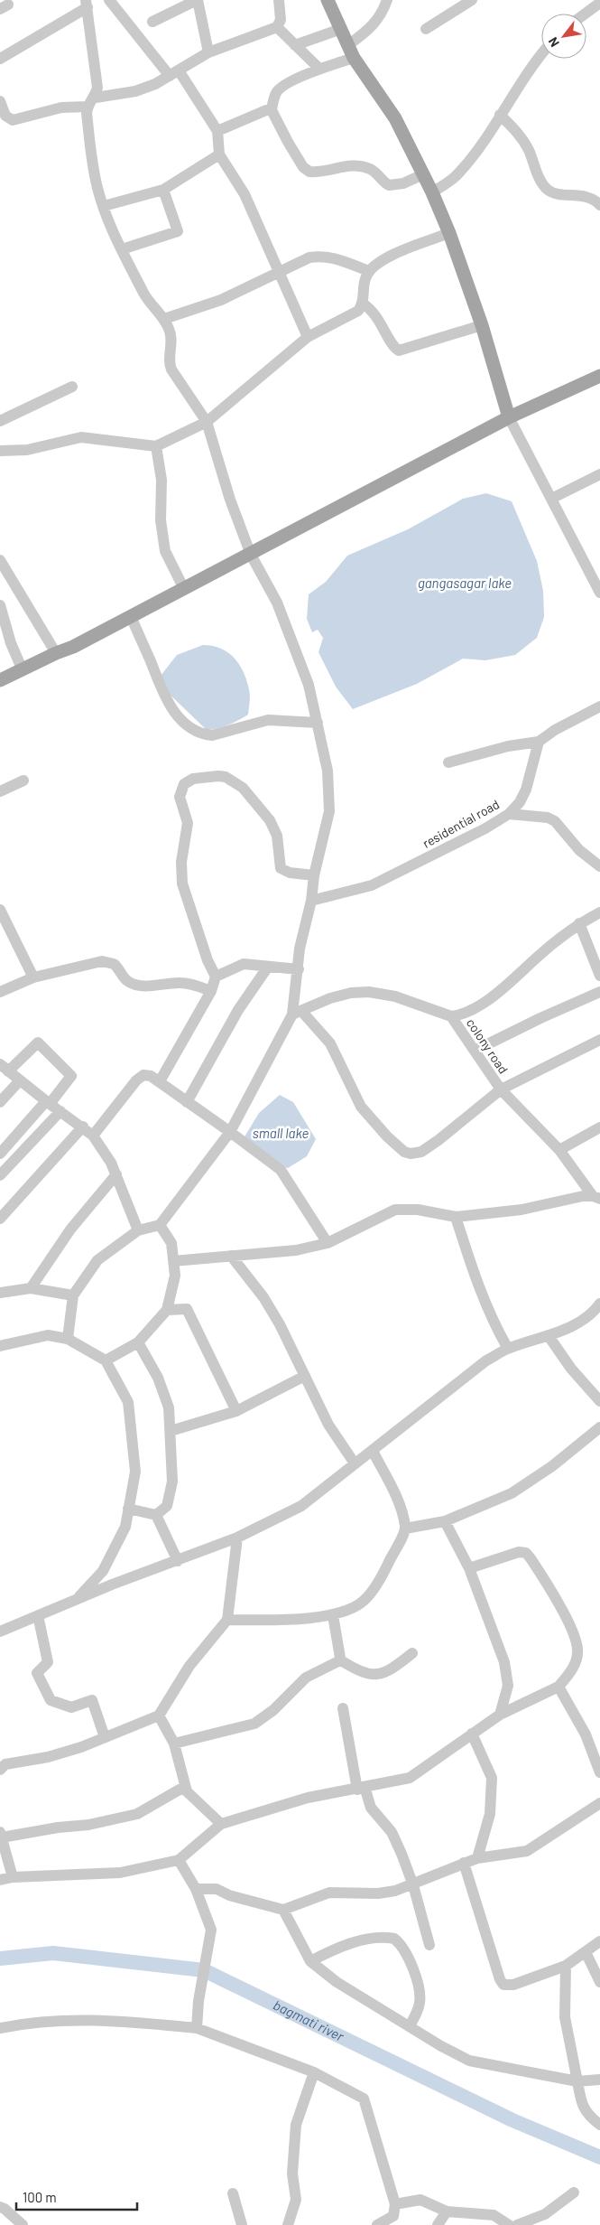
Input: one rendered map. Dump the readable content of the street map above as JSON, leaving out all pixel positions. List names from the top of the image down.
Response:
{
  "streets": {
    "street": ["residential road", "colony road"]
  },
  "water": ["gangasagar lake", "small lake", "bagmati river"],
  "scale_bar": "100 m",
  "north": "bottom left"
}
